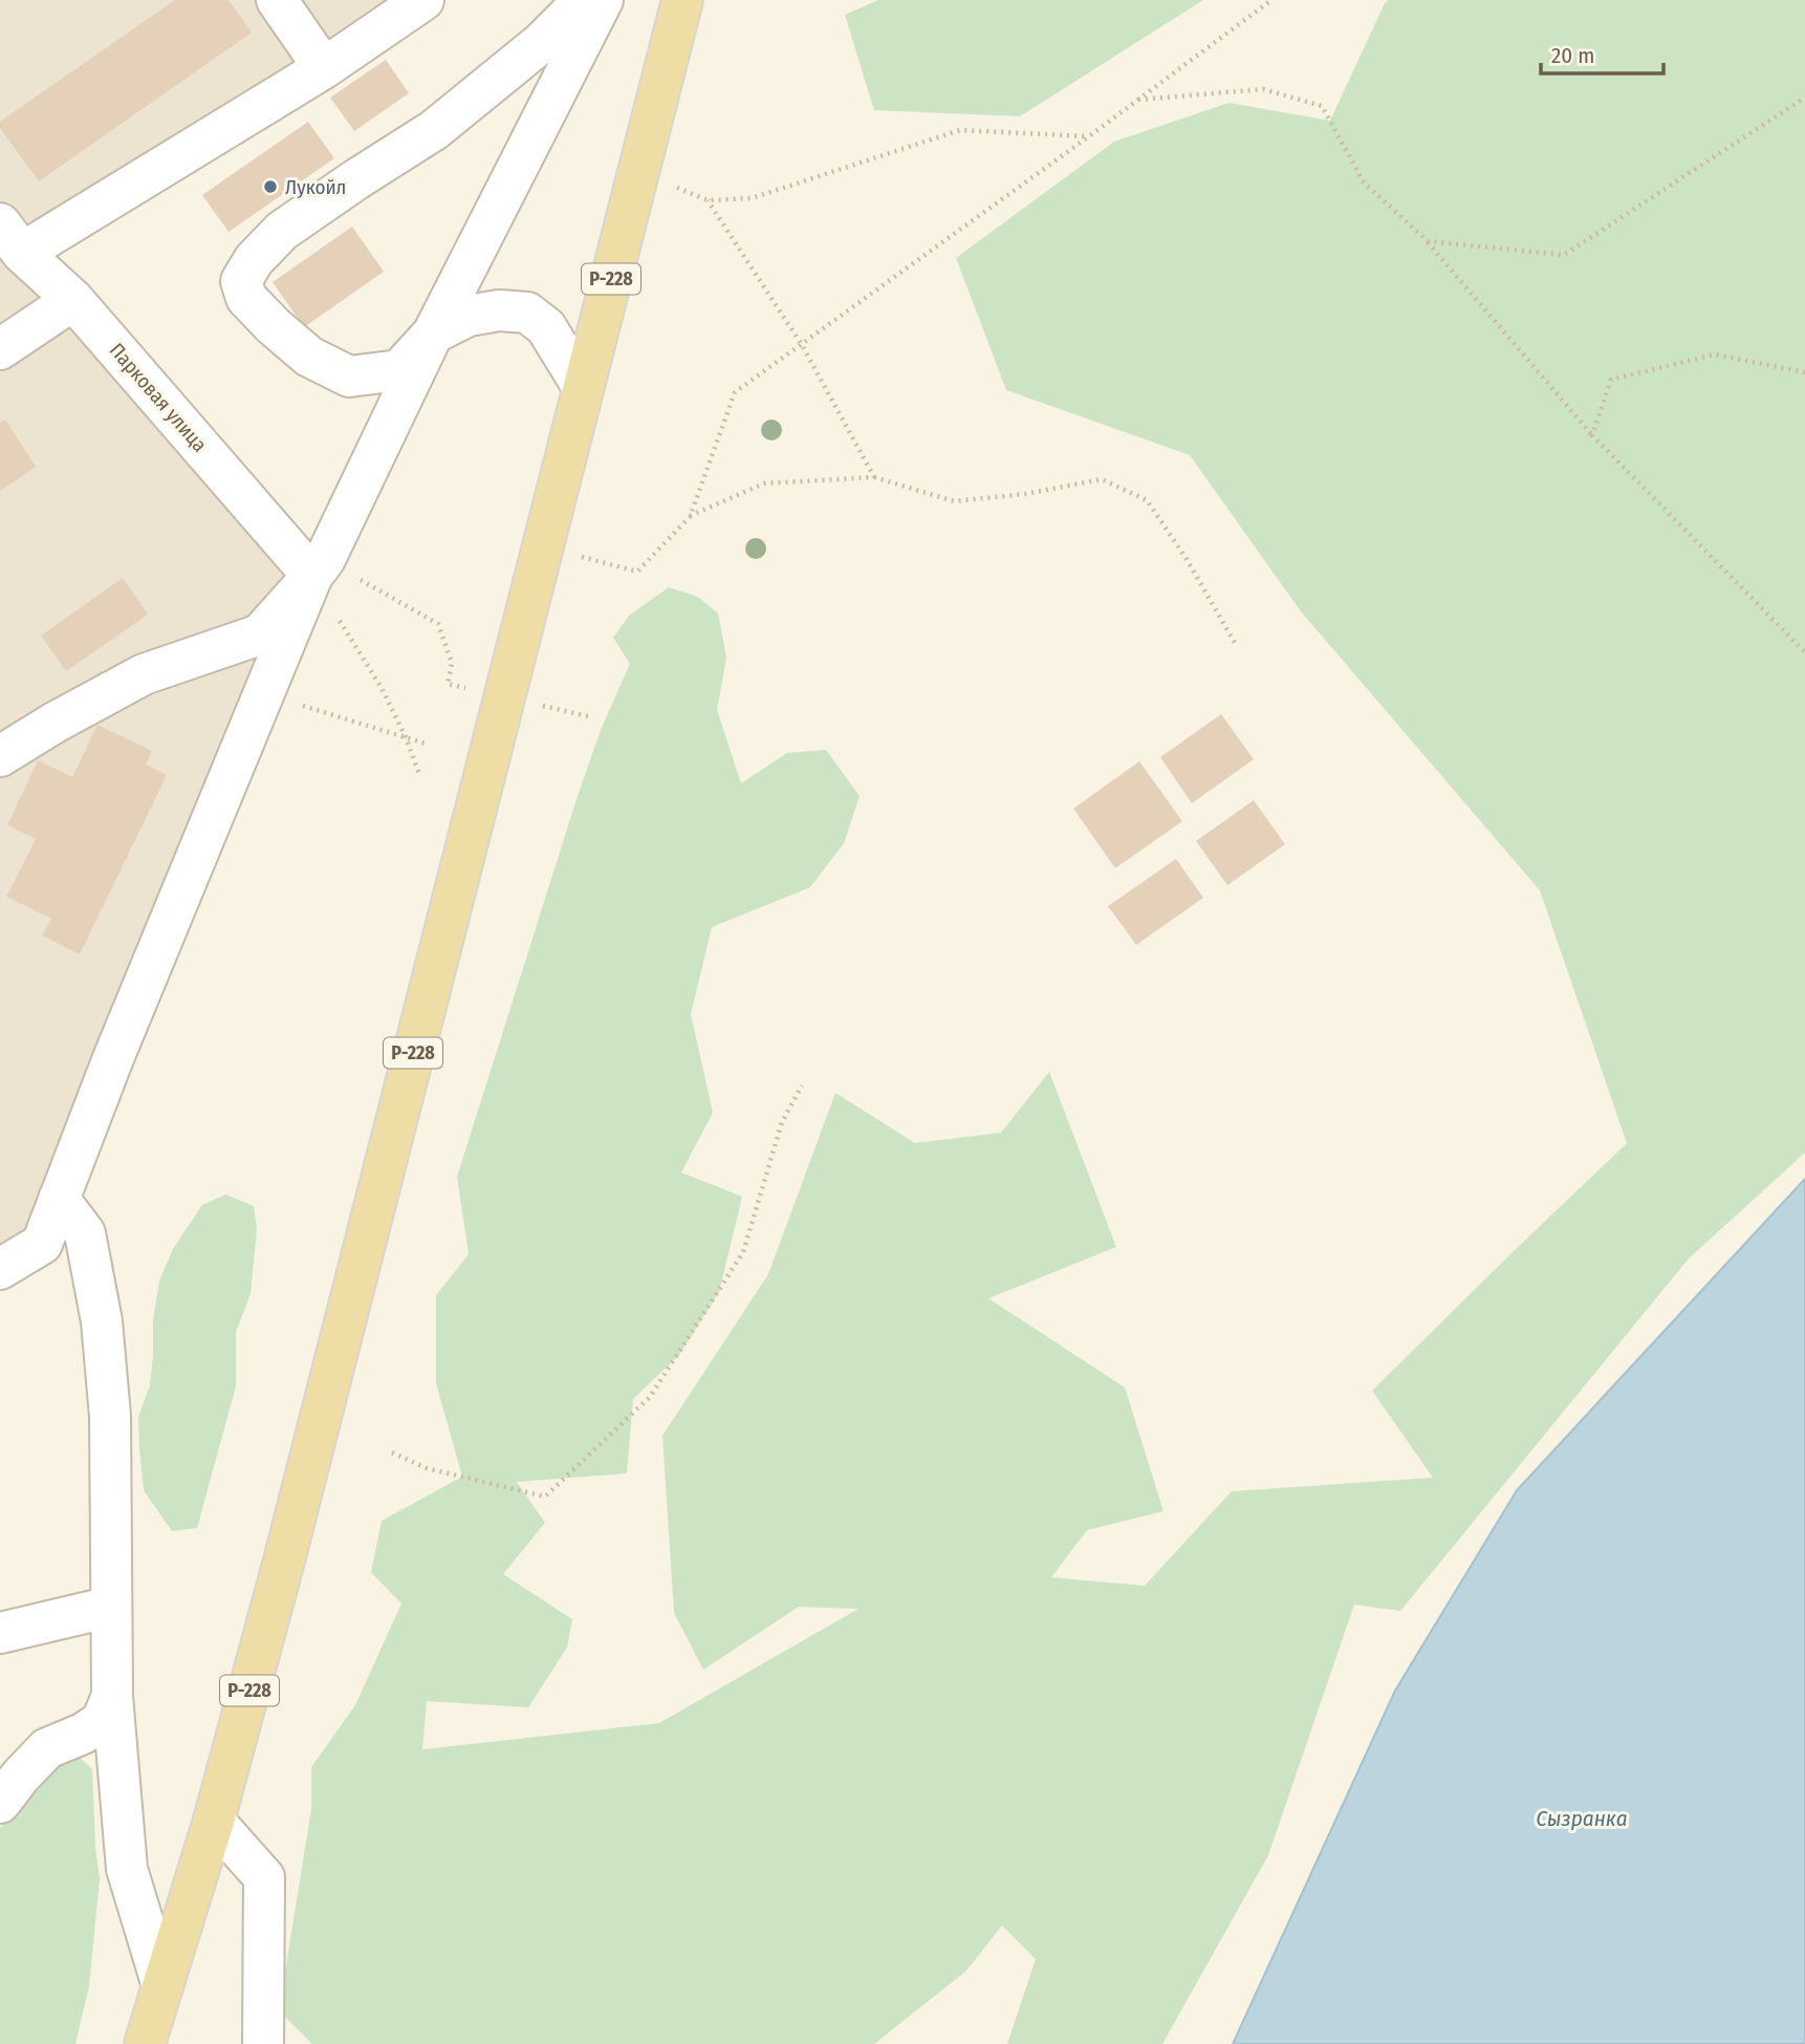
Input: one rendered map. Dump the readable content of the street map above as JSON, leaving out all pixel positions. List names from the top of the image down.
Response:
{
  "streets": {
    "main road": ["Р-228"],
    "street": ["Парковая улица"]
  },
  "water": ["Сызранка"],
  "places": ["Лукойл"],
  "scale_bar": "20 m"
}
